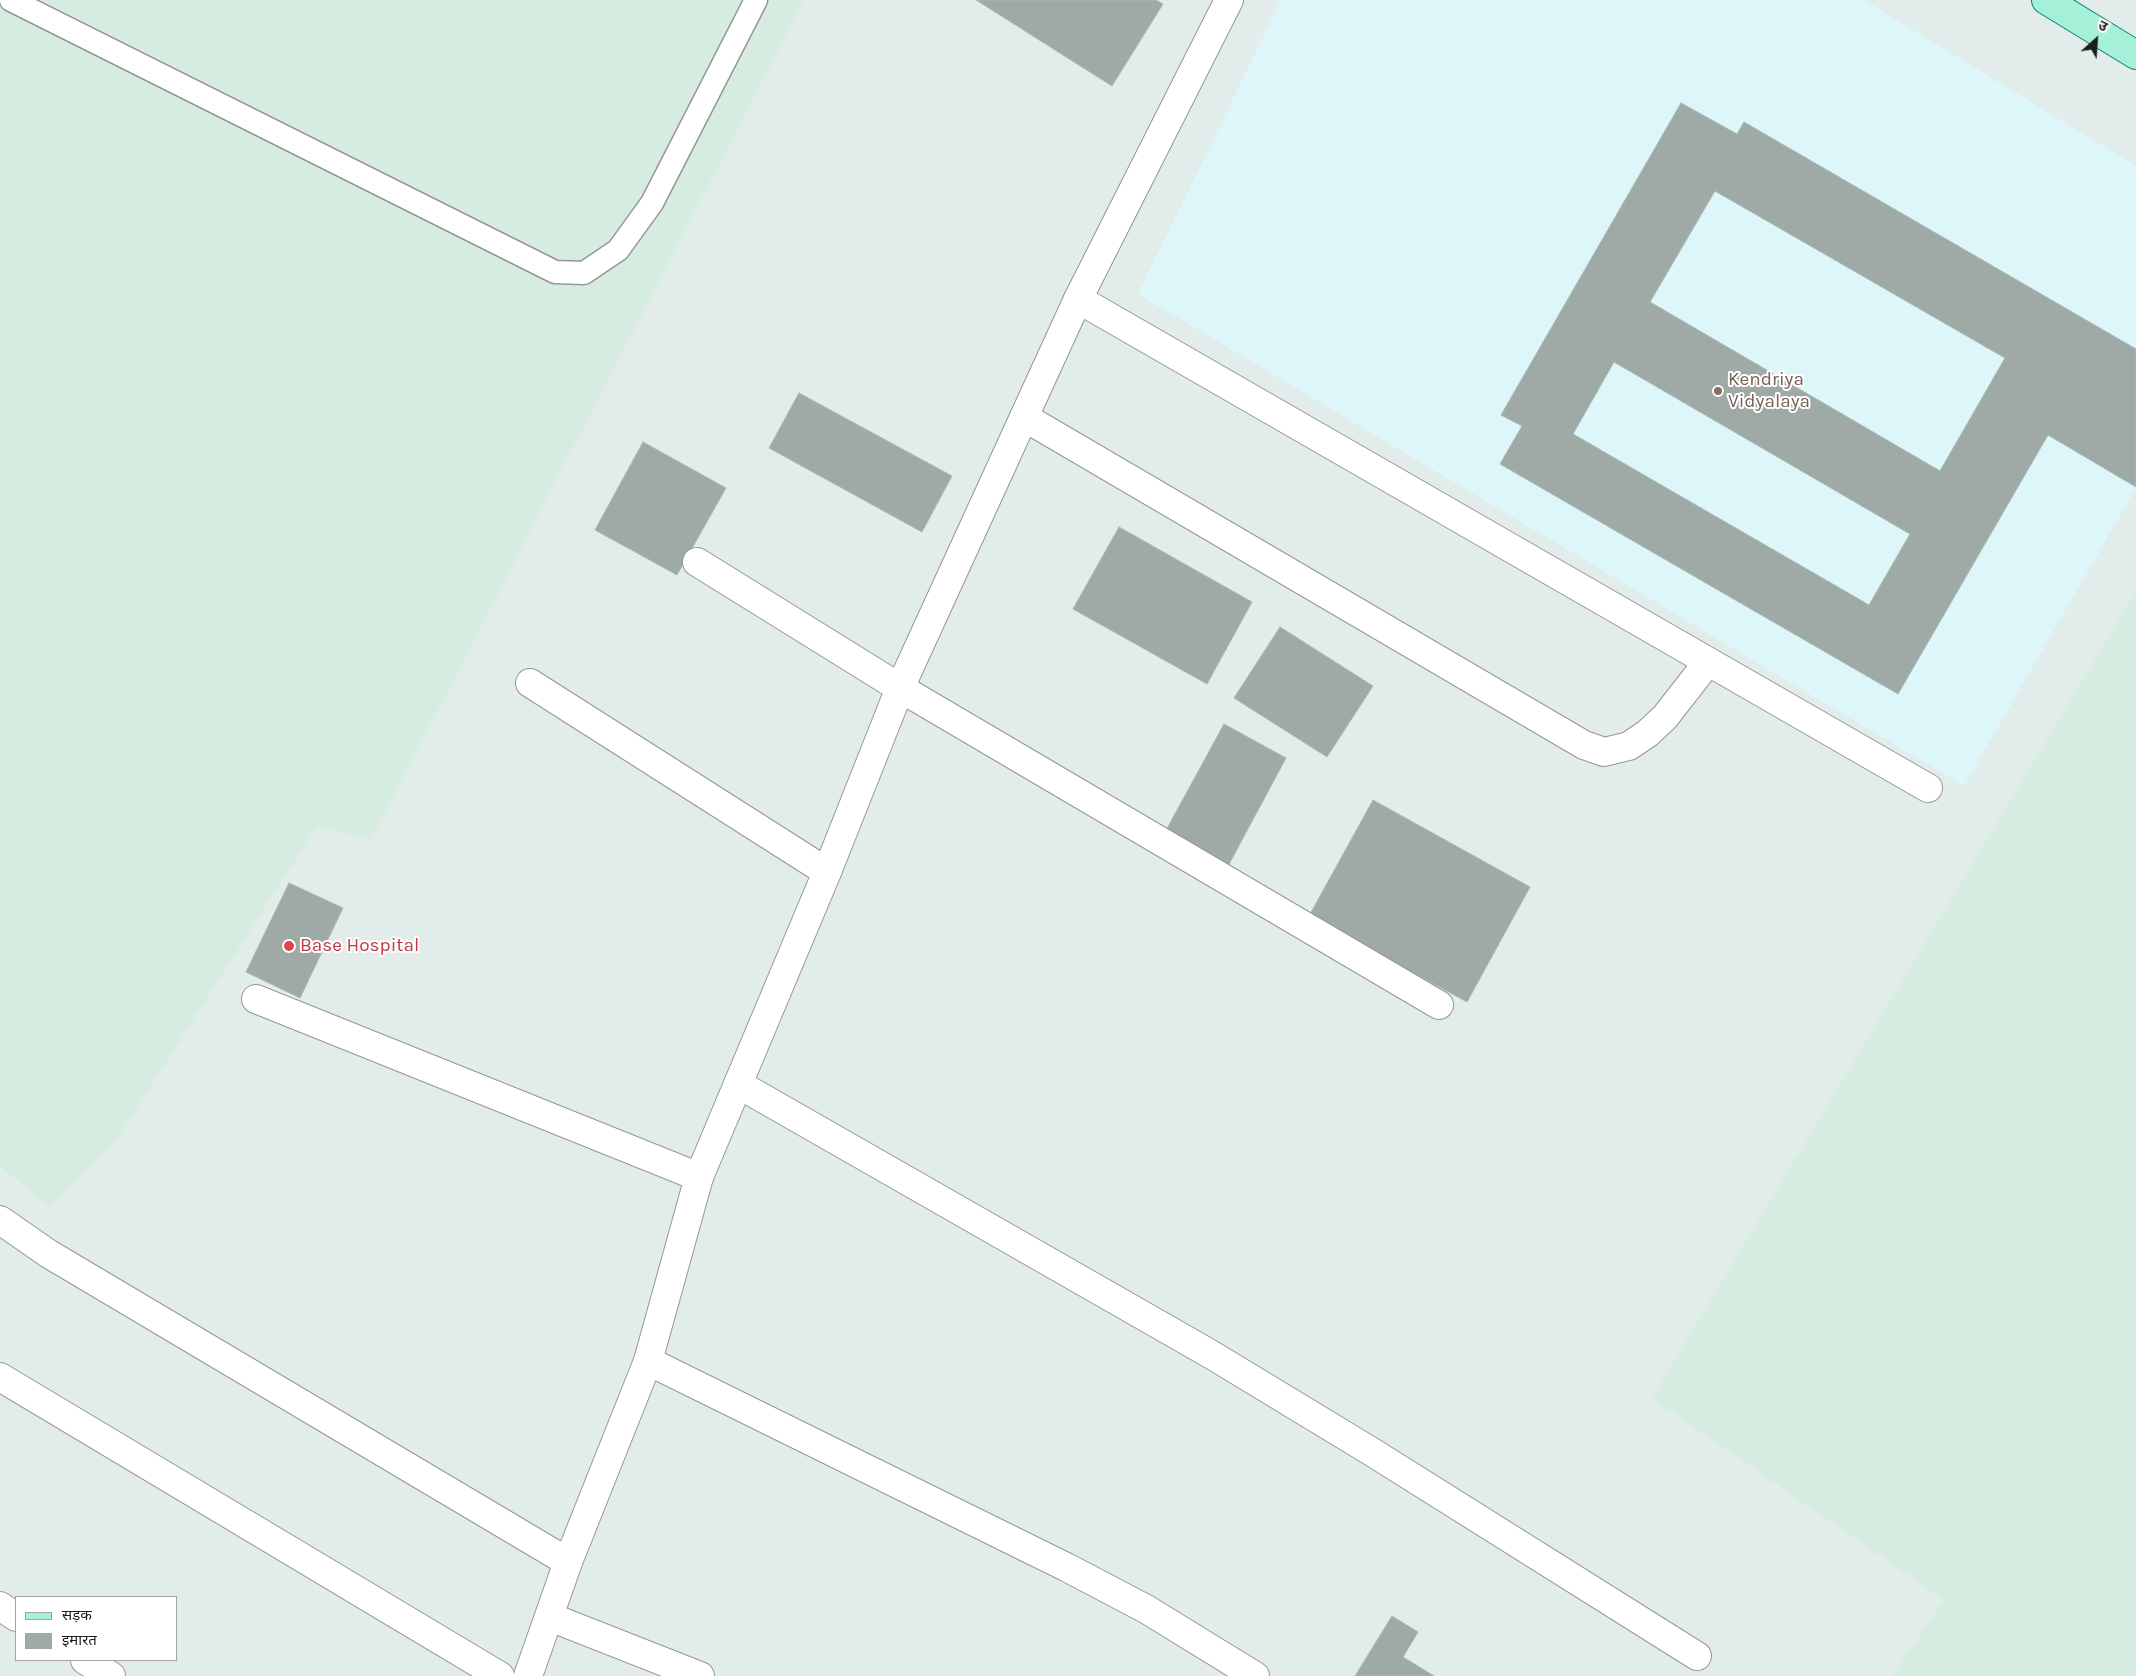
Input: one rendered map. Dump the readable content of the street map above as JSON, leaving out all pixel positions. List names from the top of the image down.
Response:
{
  "places": ["Kendriya Vidyalaya", "Base Hospital"],
  "legend": ["सड़क", "इमारत"],
  "north": "top right"
}
